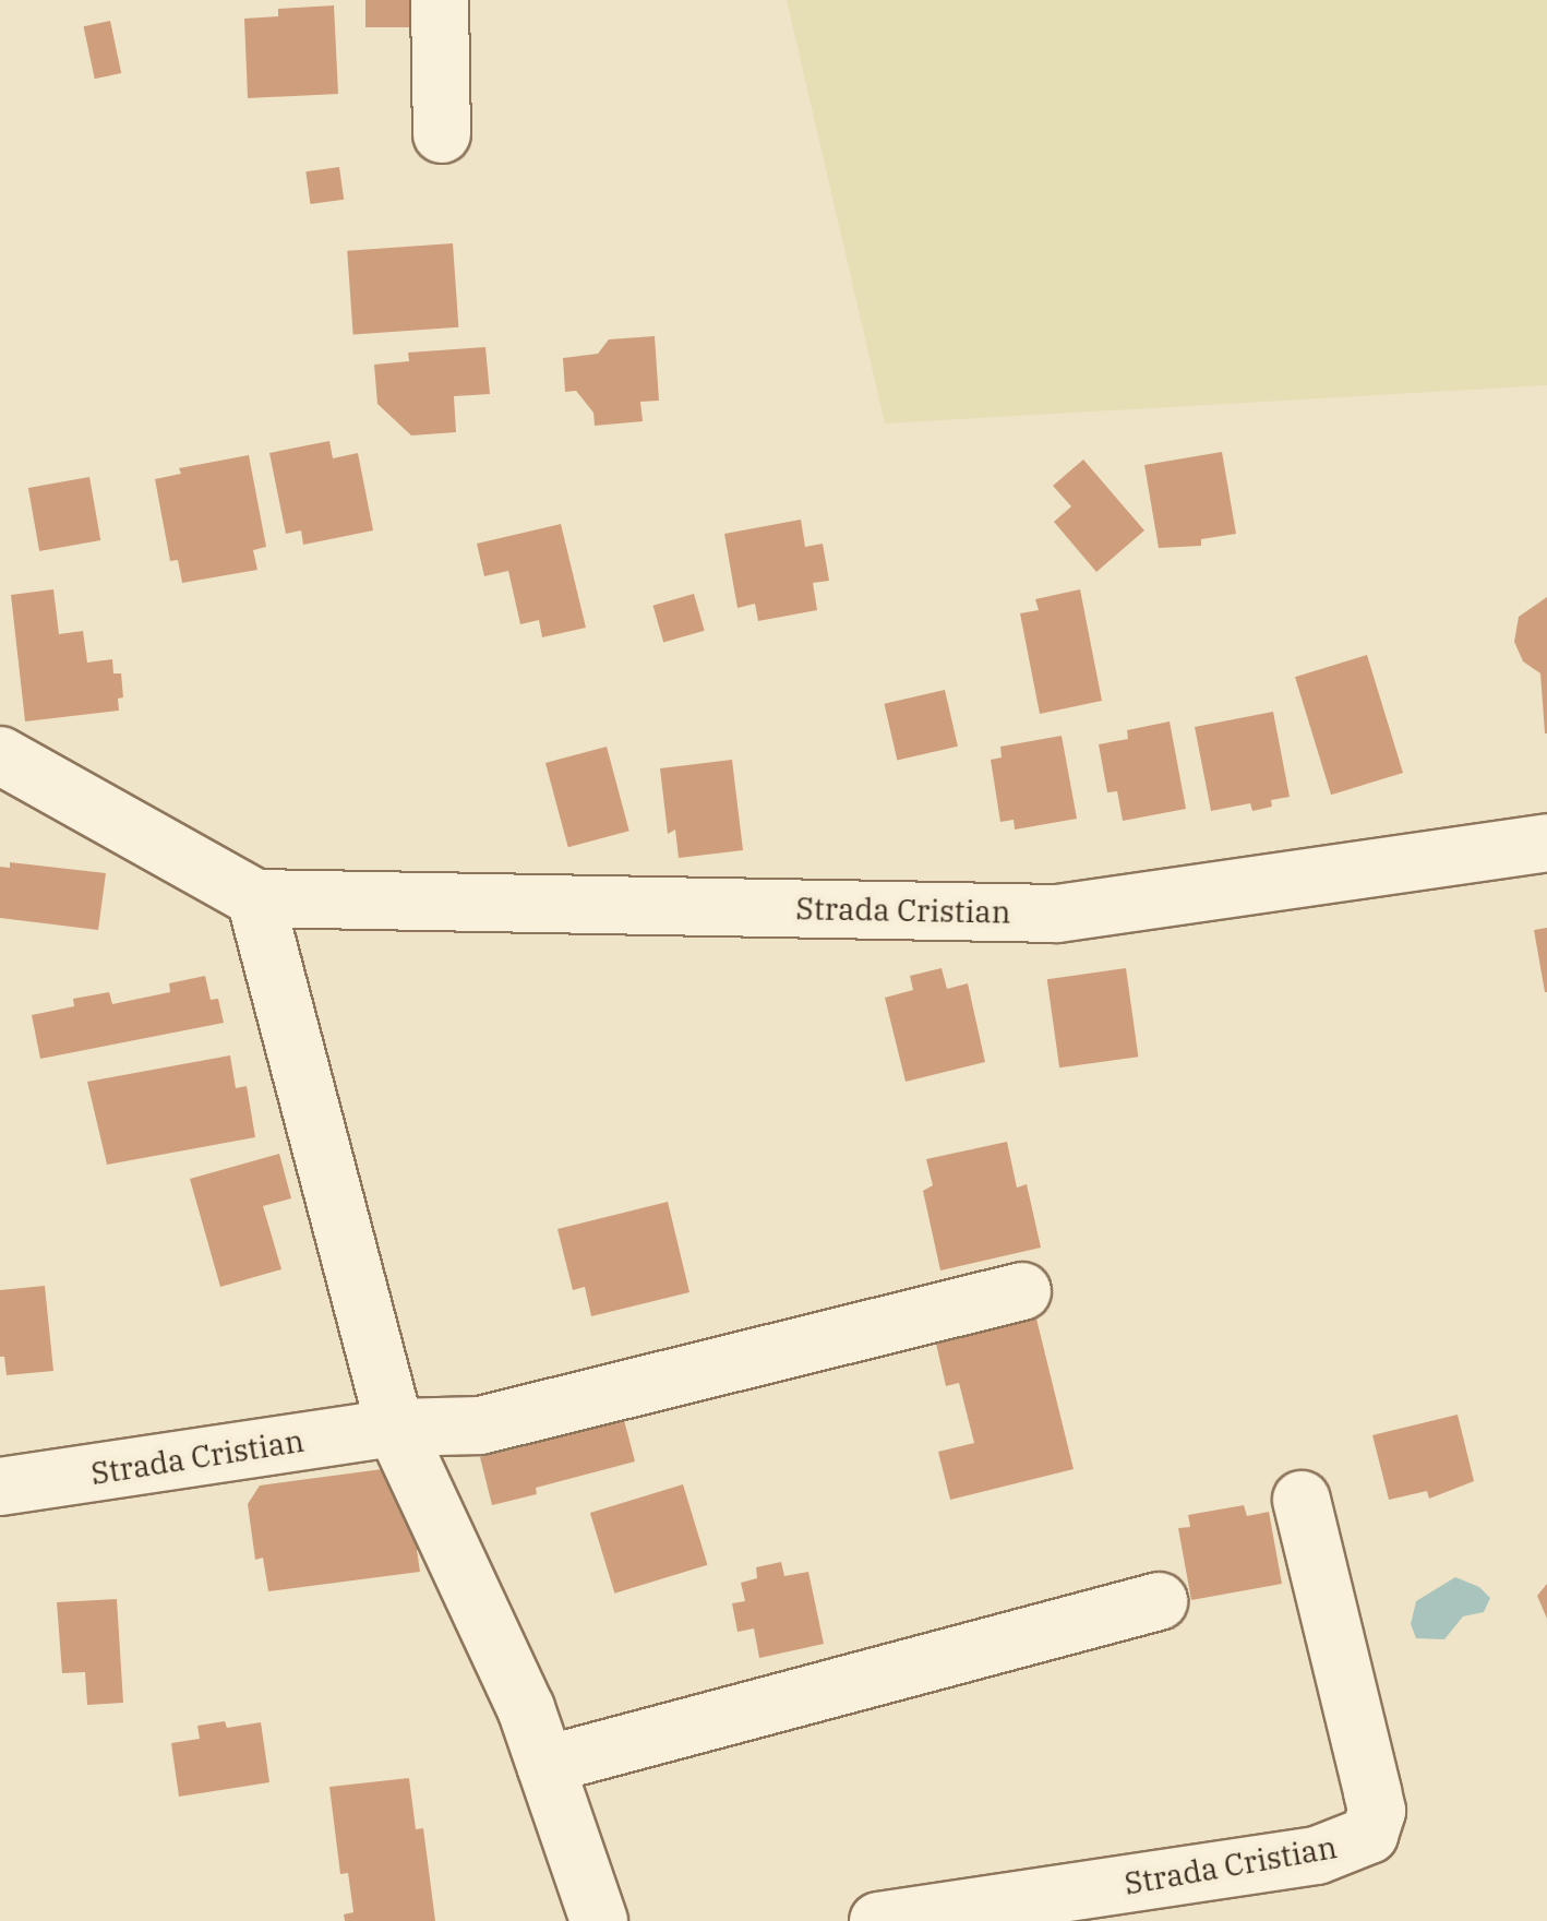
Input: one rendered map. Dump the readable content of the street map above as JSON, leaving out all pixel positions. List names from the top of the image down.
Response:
{
  "streets": {
    "street": ["Strada Cristian"]
  }
}
